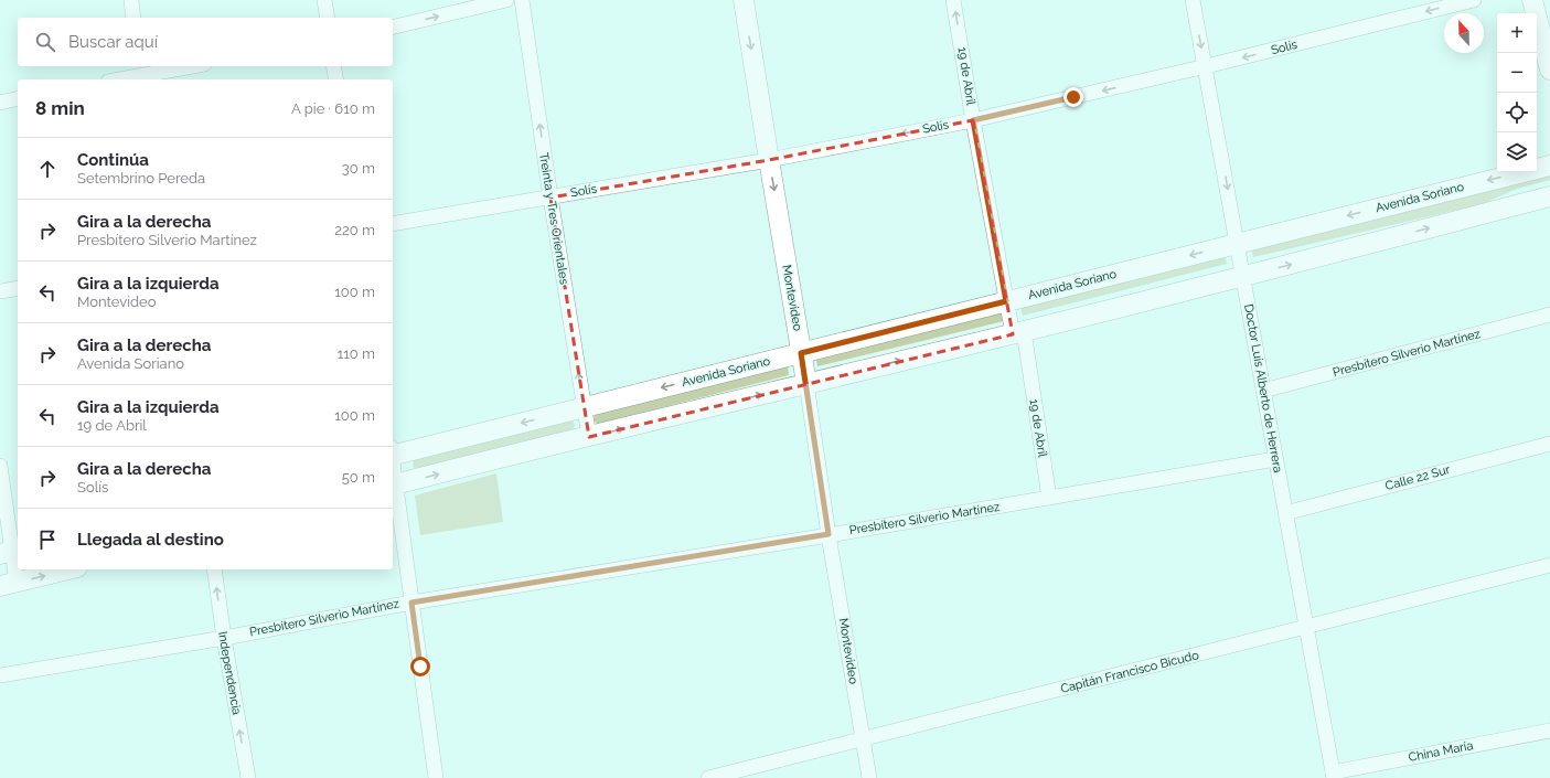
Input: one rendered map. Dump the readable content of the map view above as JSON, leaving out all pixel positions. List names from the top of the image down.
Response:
{
  "streets": {
    "street": [
      "Solís",
      "19 de Abril",
      "Avenida Soriano",
      "Treinta y Tres Orientales",
      "Montevideo",
      "Presbítero Silverio Martínez",
      "Doctor Luis Alberto de Herrera",
      "Calle 22 Sur",
      "Capitán Francisco Bicudo",
      "Independencia",
      "China María"
    ]
  },
  "crossings": [
    ["Solís", "19 de Abril"],
    ["Solís", "Treinta y Tres Orientales"],
    ["Solís", "Montevideo"],
    ["Solís", "Doctor Luis Alberto de Herrera"],
    ["19 de Abril", "Avenida Soriano"],
    ["19 de Abril", "Presbítero Silverio Martínez"],
    ["Avenida Soriano", "Treinta y Tres Orientales"],
    ["Avenida Soriano", "Montevideo"],
    ["Avenida Soriano", "Doctor Luis Alberto de Herrera"],
    ["Montevideo", "Presbítero Silverio Martínez"],
    ["Montevideo", "Capitán Francisco Bicudo"],
    ["Presbítero Silverio Martínez", "Doctor Luis Alberto de Herrera"],
    ["Presbítero Silverio Martínez", "Independencia"],
    ["Doctor Luis Alberto de Herrera", "Calle 22 Sur"],
    ["Doctor Luis Alberto de Herrera", "Capitán Francisco Bicudo"],
    ["Doctor Luis Alberto de Herrera", "China María"]
  ],
  "one_way": [
    "Solís",
    "Treinta y Tres Orientales",
    "Montevideo",
    "Independencia"
  ],
  "north": "top",
  "page": {
    "map_buttons": ["+", "−"],
    "search": "Buscar aquí",
    "heading": ["8 min", "A pie · 610 m"],
    "list": [
      ["Continúa", "Setembrino Pereda", "30 m"],
      ["Gira a la derecha", "Presbítero Silverio Martínez", "220 m"],
      ["Gira a la izquierda", "Montevideo", "100 m"],
      ["Gira a la derecha", "Avenida Soriano", "110 m"],
      ["Gira a la izquierda", "19 de Abril", "100 m"],
      ["Gira a la derecha", "Solís", "50 m"],
      "Llegada al destino"
    ]
  }
}
